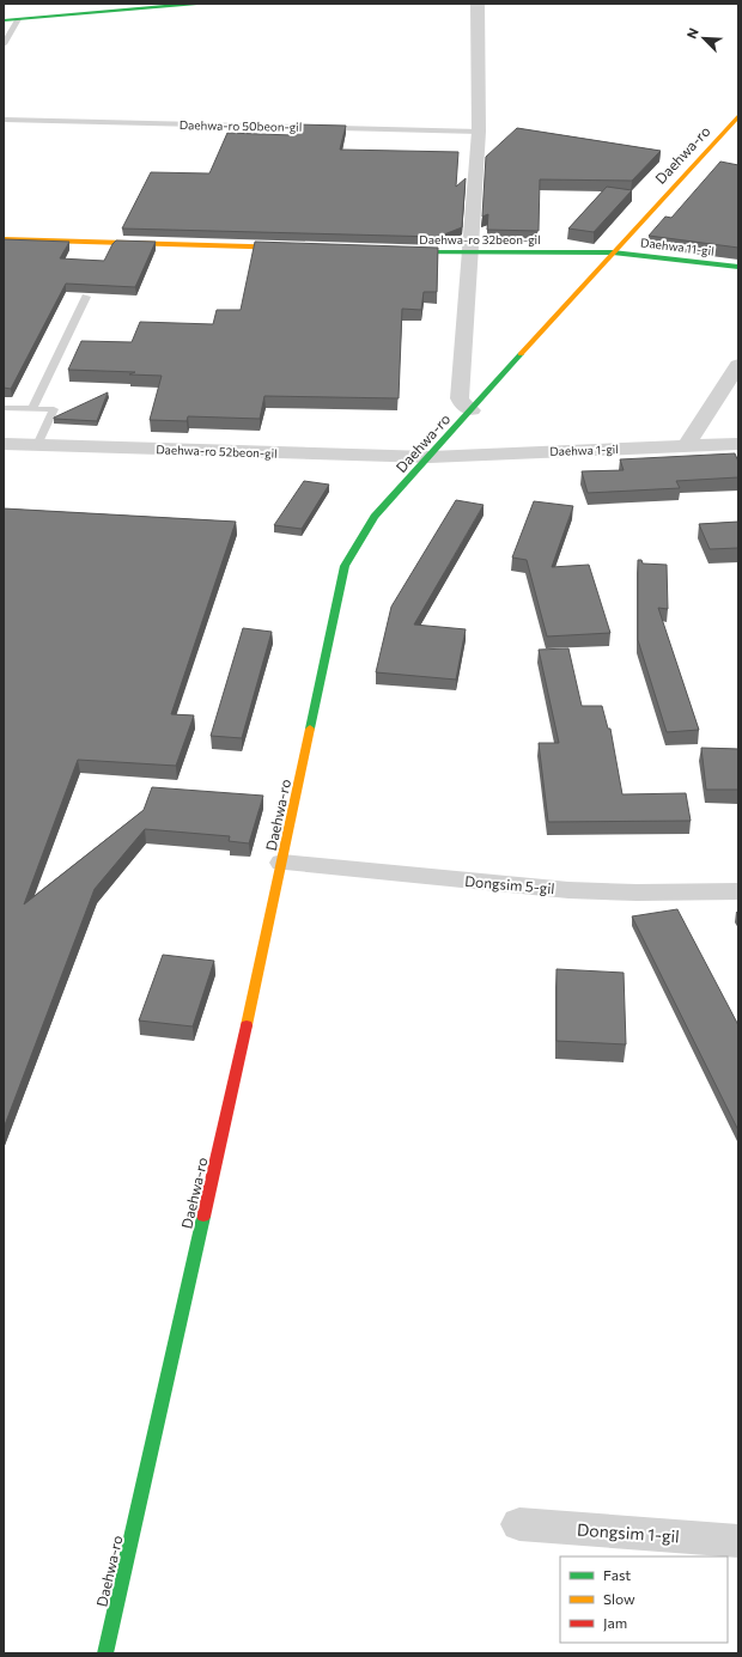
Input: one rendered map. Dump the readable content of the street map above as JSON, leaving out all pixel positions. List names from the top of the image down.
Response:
{
  "streets": {
    "main road": ["Daehwa-ro", "Daehwa-ro 32beon-gil", "Daehwa 11-gil"],
    "street": [
      "Daehwa 1-gil",
      "Daehwa-ro 52beon-gil",
      "Dongsim 5-gil",
      "Dongsim 1-gil"
    ],
    "lane": ["Daehwa-ro 50beon-gil"]
  },
  "crossings": [
    ["Daehwa-ro", "Daehwa-ro 32beon-gil"],
    ["Daehwa-ro", "Daehwa 11-gil"],
    ["Daehwa-ro", "Daehwa 1-gil"],
    ["Daehwa-ro", "Daehwa-ro 52beon-gil"],
    ["Daehwa-ro", "Dongsim 5-gil"],
    ["Daehwa-ro 32beon-gil", "Daehwa 11-gil"],
    ["Daehwa 1-gil", "Daehwa-ro 52beon-gil"]
  ],
  "legend": ["Fast", "Slow", "Jam"],
  "north": "top left"
}
